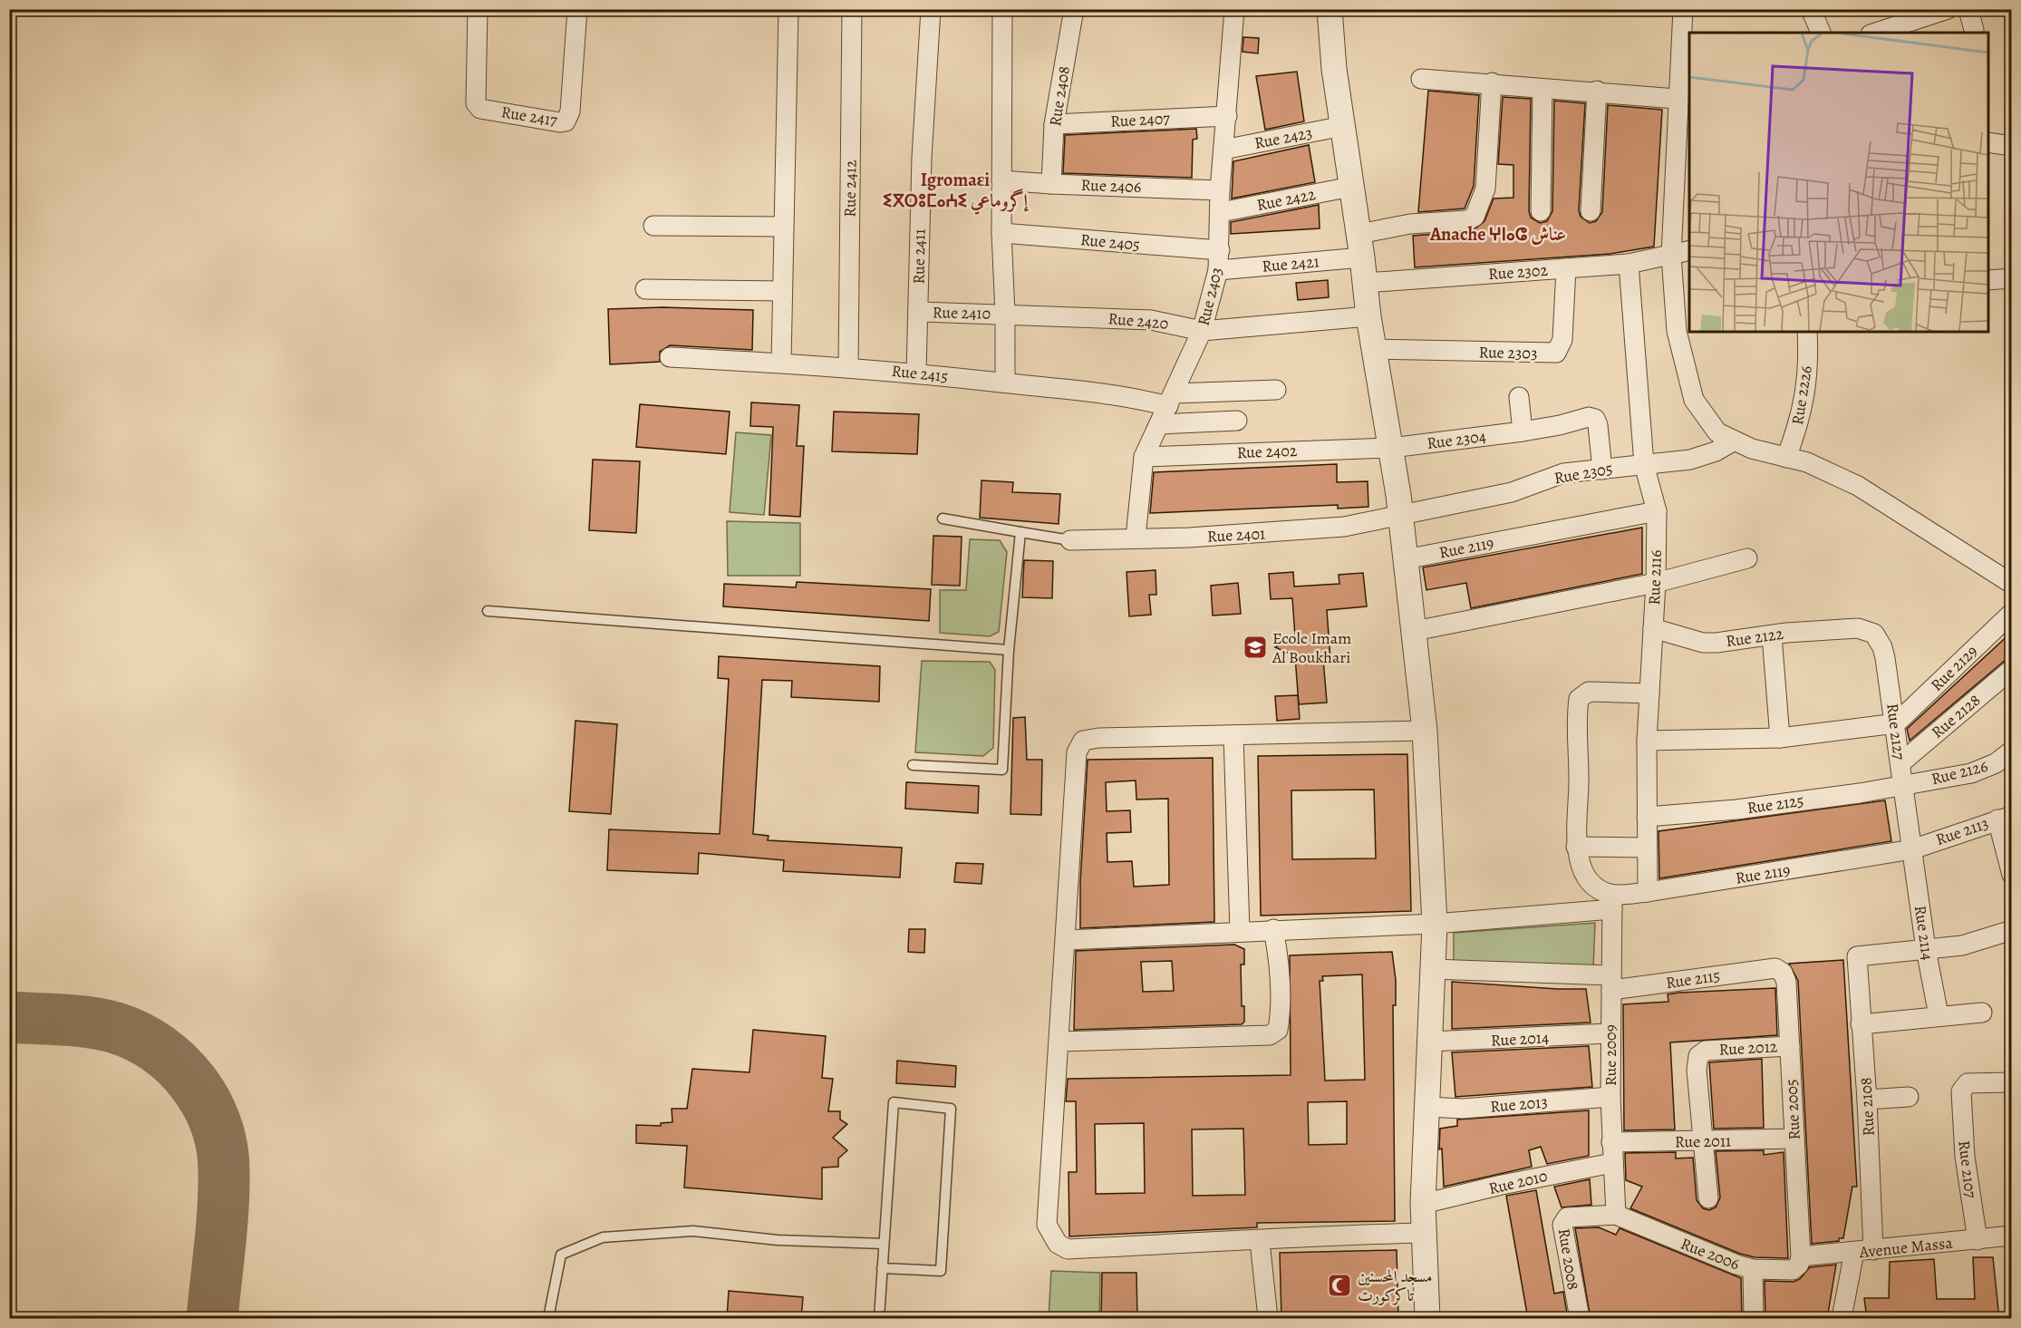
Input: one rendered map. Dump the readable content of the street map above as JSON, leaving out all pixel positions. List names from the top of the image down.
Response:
{
  "streets": {
    "street": [
      "Rue 2408",
      "Rue 2417",
      "Rue 2407",
      "Rue 2423",
      "Rue 2406",
      "Rue 2412",
      "Rue 2422",
      "Rue 2405",
      "Rue 2411",
      "Rue 2421",
      "Rue 2302",
      "Rue 2403",
      "Rue 2410",
      "Rue 2420",
      "Rue 2303",
      "Rue 2415",
      "Rue 2226",
      "Rue 2304",
      "Rue 2402",
      "Rue 2305",
      "Rue 2401",
      "Rue 2119",
      "Rue 2116",
      "Rue 2122",
      "Rue 2129",
      "Rue 2128",
      "Rue 2127",
      "Rue 2126",
      "Rue 2125",
      "Rue 2113",
      "Rue 2114",
      "Rue 2115",
      "Rue 2014",
      "Rue 2012",
      "Rue 2009",
      "Rue 2013",
      "Rue 2108",
      "Rue 2005",
      "Rue 2011",
      "Rue 2107",
      "Rue 2010",
      "Avenue Massa",
      "Rue 2006",
      "Rue 2008"
    ]
  },
  "crossings": [
    ["Rue 2408", "Rue 2407"],
    ["Rue 2408", "Rue 2406"],
    ["Rue 2407", "Rue 2403"],
    ["Rue 2423", "Rue 2403"],
    ["Rue 2406", "Rue 2403"],
    ["Rue 2412", "Rue 2415"],
    ["Rue 2422", "Rue 2403"],
    ["Rue 2405", "Rue 2403"],
    ["Rue 2411", "Rue 2410"],
    ["Rue 2411", "Rue 2415"],
    ["Rue 2421", "Rue 2403"],
    ["Rue 2302", "Rue 2303"],
    ["Rue 2302", "Rue 2116"],
    ["Rue 2403", "Rue 2420"],
    ["Rue 2403", "Rue 2415"],
    ["Rue 2403", "Rue 2402"],
    ["Rue 2403", "Rue 2401"],
    ["Rue 2410", "Rue 2420"],
    ["Rue 2304", "Rue 2402"],
    ["Rue 2304", "Rue 2305"],
    ["Rue 2305", "Rue 2401"],
    ["Rue 2305", "Rue 2116"],
    ["Rue 2119", "Rue 2116"],
    ["Rue 2119", "Rue 2127"],
    ["Rue 2119", "Rue 2113"],
    ["Rue 2119", "Rue 2114"],
    ["Rue 2119", "Rue 2009"],
    ["Rue 2116", "Rue 2122"],
    ["Rue 2116", "Rue 2125"],
    ["Rue 2122", "Rue 2127"],
    ["Rue 2129", "Rue 2127"],
    ["Rue 2128", "Rue 2127"],
    ["Rue 2127", "Rue 2126"],
    ["Rue 2127", "Rue 2125"],
    ["Rue 2127", "Rue 2113"],
    ["Rue 2127", "Rue 2114"],
    ["Rue 2126", "Rue 2125"],
    ["Rue 2113", "Rue 2114"],
    ["Rue 2114", "Rue 2108"],
    ["Rue 2115", "Rue 2009"],
    ["Rue 2115", "Rue 2005"],
    ["Rue 2014", "Rue 2009"],
    ["Rue 2012", "Rue 2005"],
    ["Rue 2012", "Rue 2011"],
    ["Rue 2009", "Rue 2013"],
    ["Rue 2009", "Rue 2011"],
    ["Rue 2009", "Rue 2010"],
    ["Rue 2009", "Rue 2006"],
    ["Rue 2009", "Rue 2008"],
    ["Rue 2108", "Avenue Massa"],
    ["Rue 2005", "Rue 2011"],
    ["Rue 2005", "Avenue Massa"],
    ["Rue 2005", "Rue 2006"],
    ["Rue 2107", "Avenue Massa"],
    ["Avenue Massa", "Rue 2006"],
    ["Rue 2006", "Rue 2008"]
  ],
  "districts": ["Igromaɛi ⵉⴳⵔⵓⵎⴰⵄⵉ إگروماعي", "Anache ⵖⵏⴰⵛ عناش"],
  "places": {
    "school or university": ["Ecole Imam Al Boukhari"],
    "mosque": ["مسجد المحسنين تاكركورت"]
  }
}
